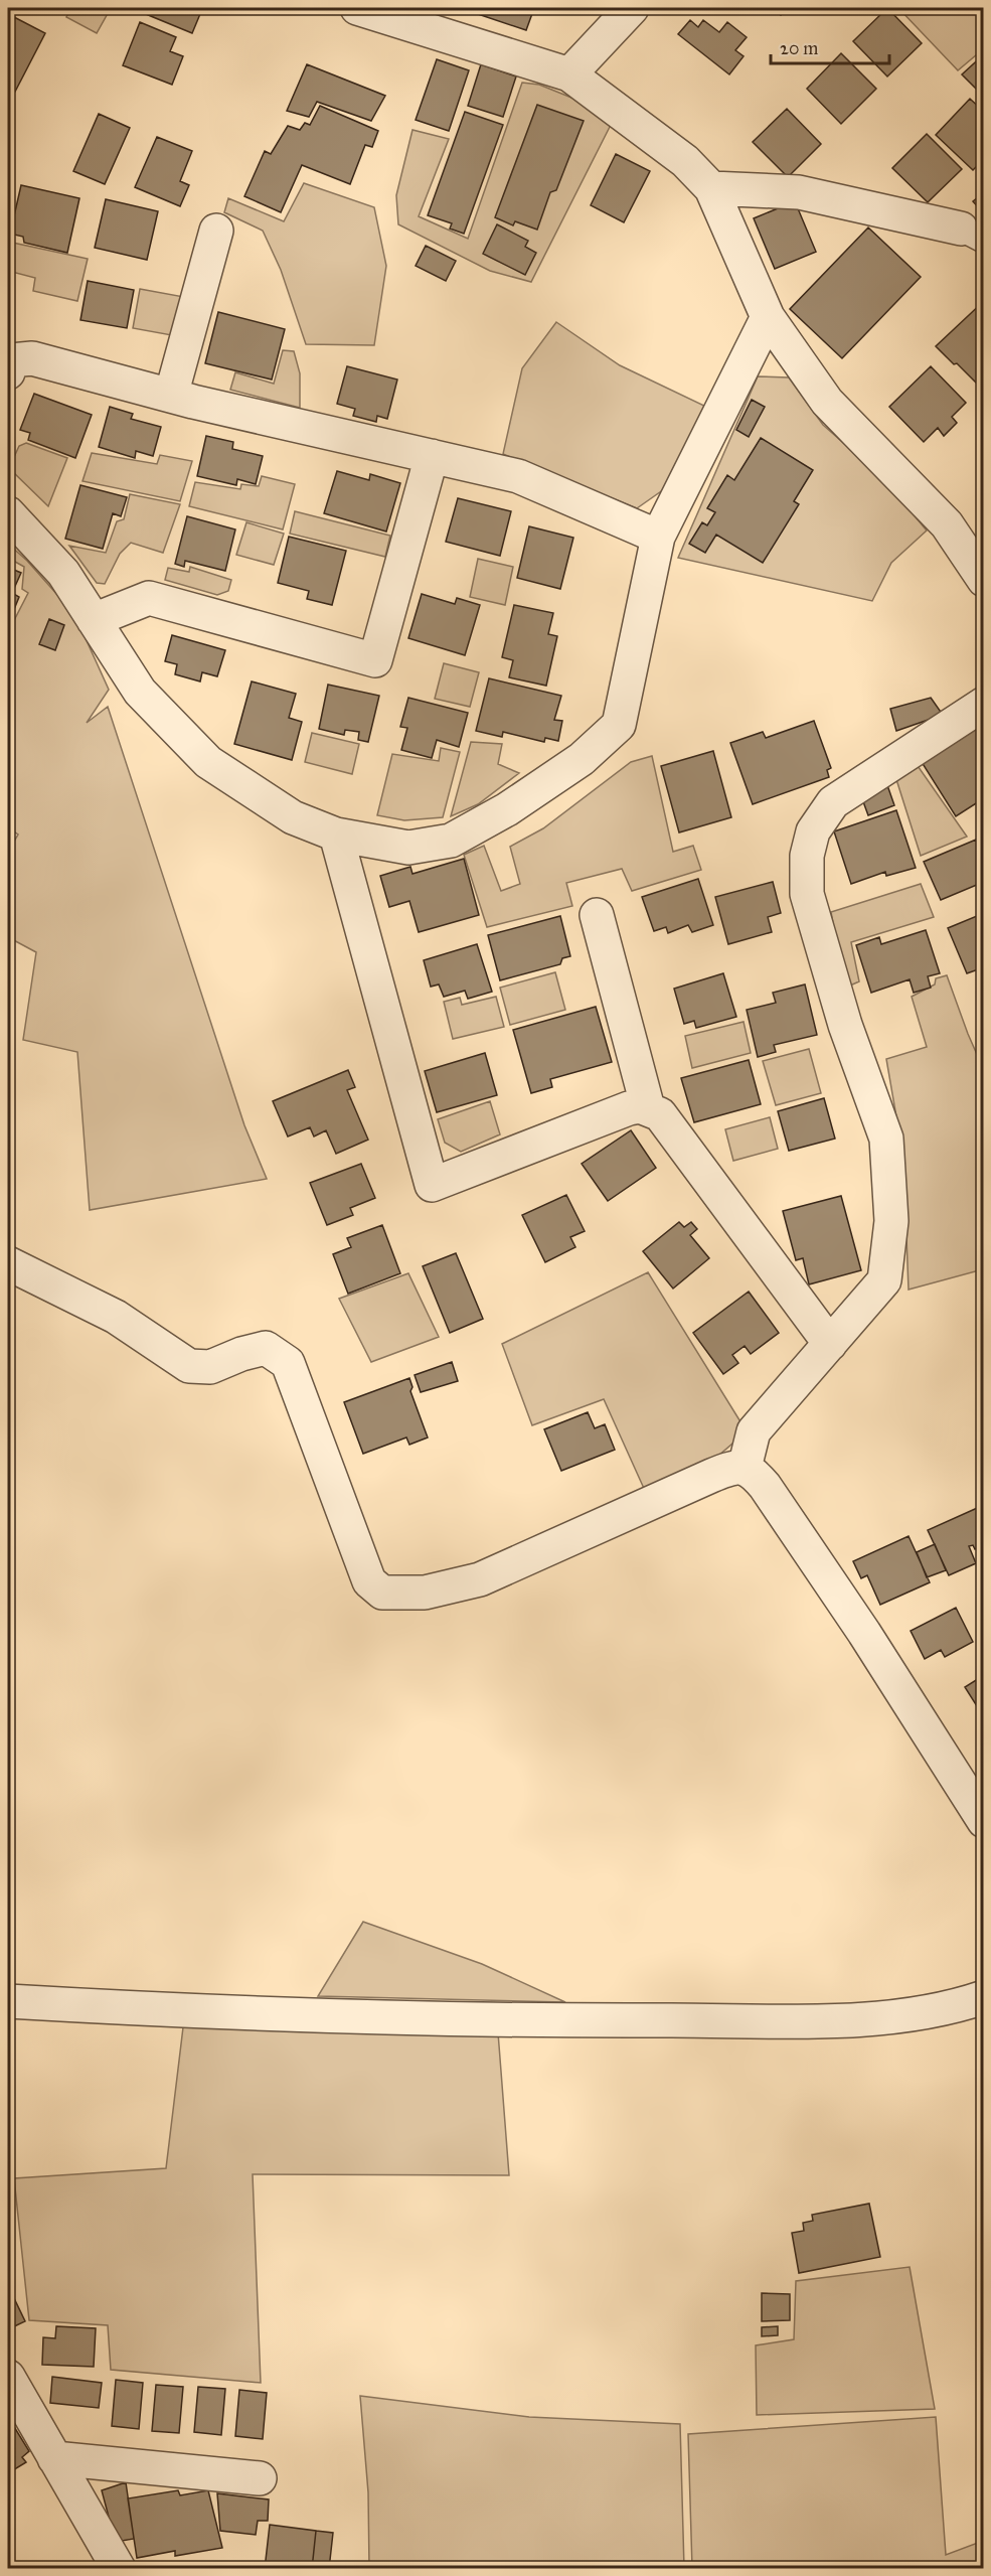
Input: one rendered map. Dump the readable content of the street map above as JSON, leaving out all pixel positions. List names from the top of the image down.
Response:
{
  "scale_bar": "20 m"
}
